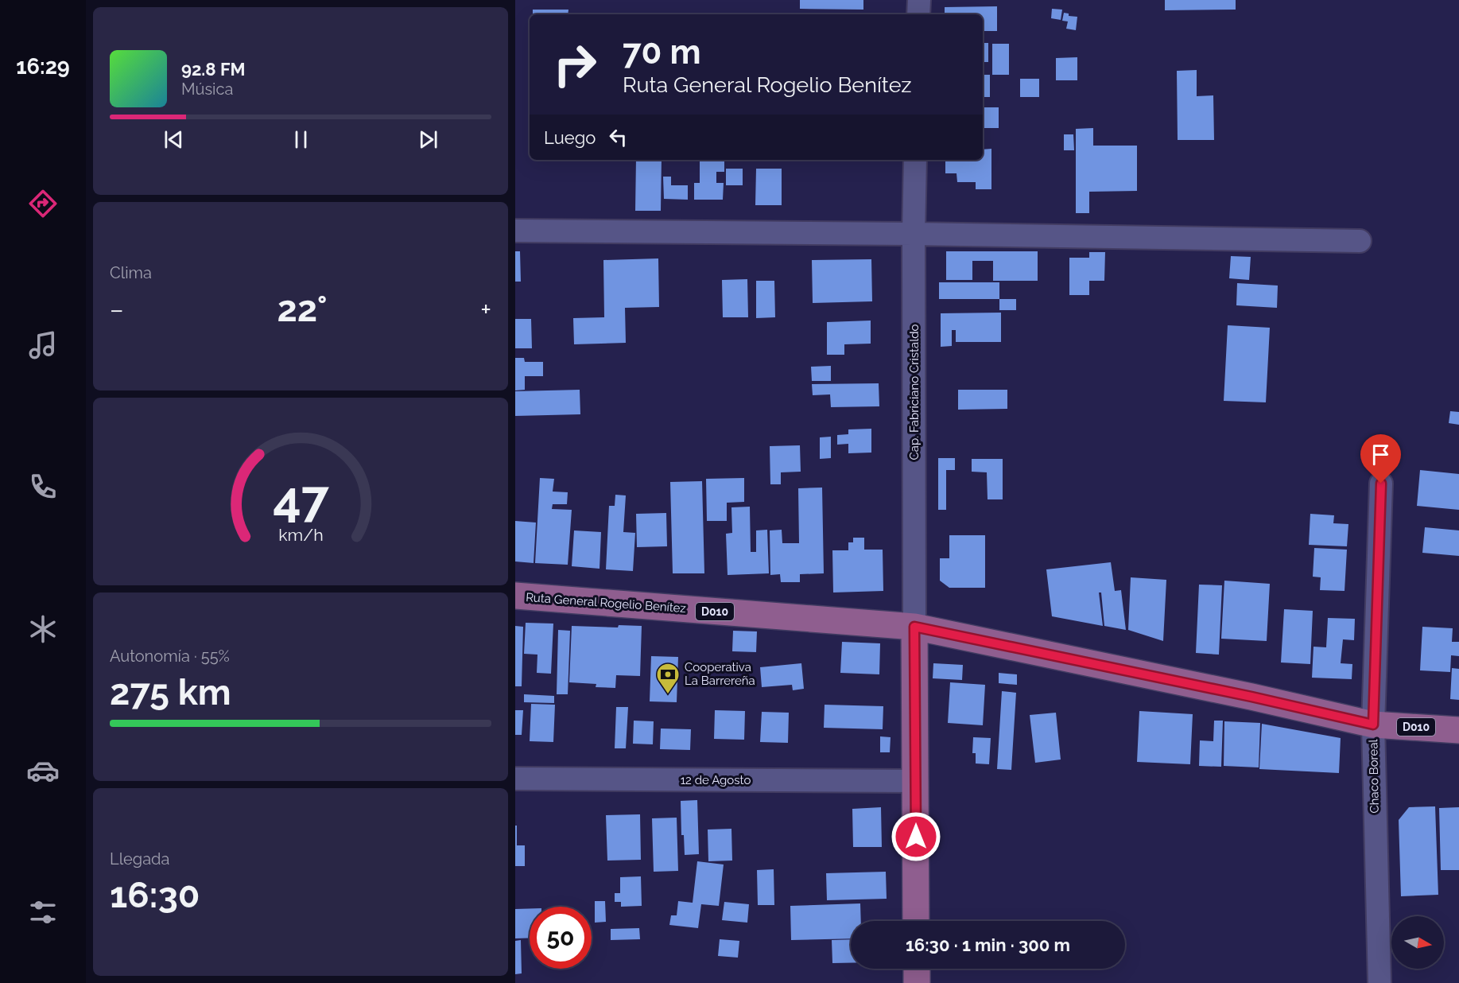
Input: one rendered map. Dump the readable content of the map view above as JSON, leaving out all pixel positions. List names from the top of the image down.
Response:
{
  "streets": {
    "main road": ["Ruta General Rogelio Benítez", "D010"],
    "street": ["Cap. Fabriciano Cristaldo", "Chaco Boreal", "12 de Agosto"]
  },
  "crossings": [
    ["Cap. Fabriciano Cristaldo", "Ruta General Rogelio Benítez"],
    ["Ruta General Rogelio Benítez", "Chaco Boreal"]
  ],
  "places": {
    "bank": ["Cooperativa La Barrereña"]
  },
  "north": "right",
  "page": {
    "tabs": "16:29",
    "turn": ["70 m", "Ruta General Rogelio Benítez"],
    "song": ["92.8 FM", "Música"],
    "then": "Luego",
    "tile": [
      "Clima",
      ["Autonomía · 55%", "275 km"],
      ["Llegada", "16:30"]
    ],
    "heat": ["−", "22°", "+"],
    "limit": "50",
    "trip": "16:30 · 1 min · 300 m",
    "gauge": ["47", "km/h"]
  }
}
